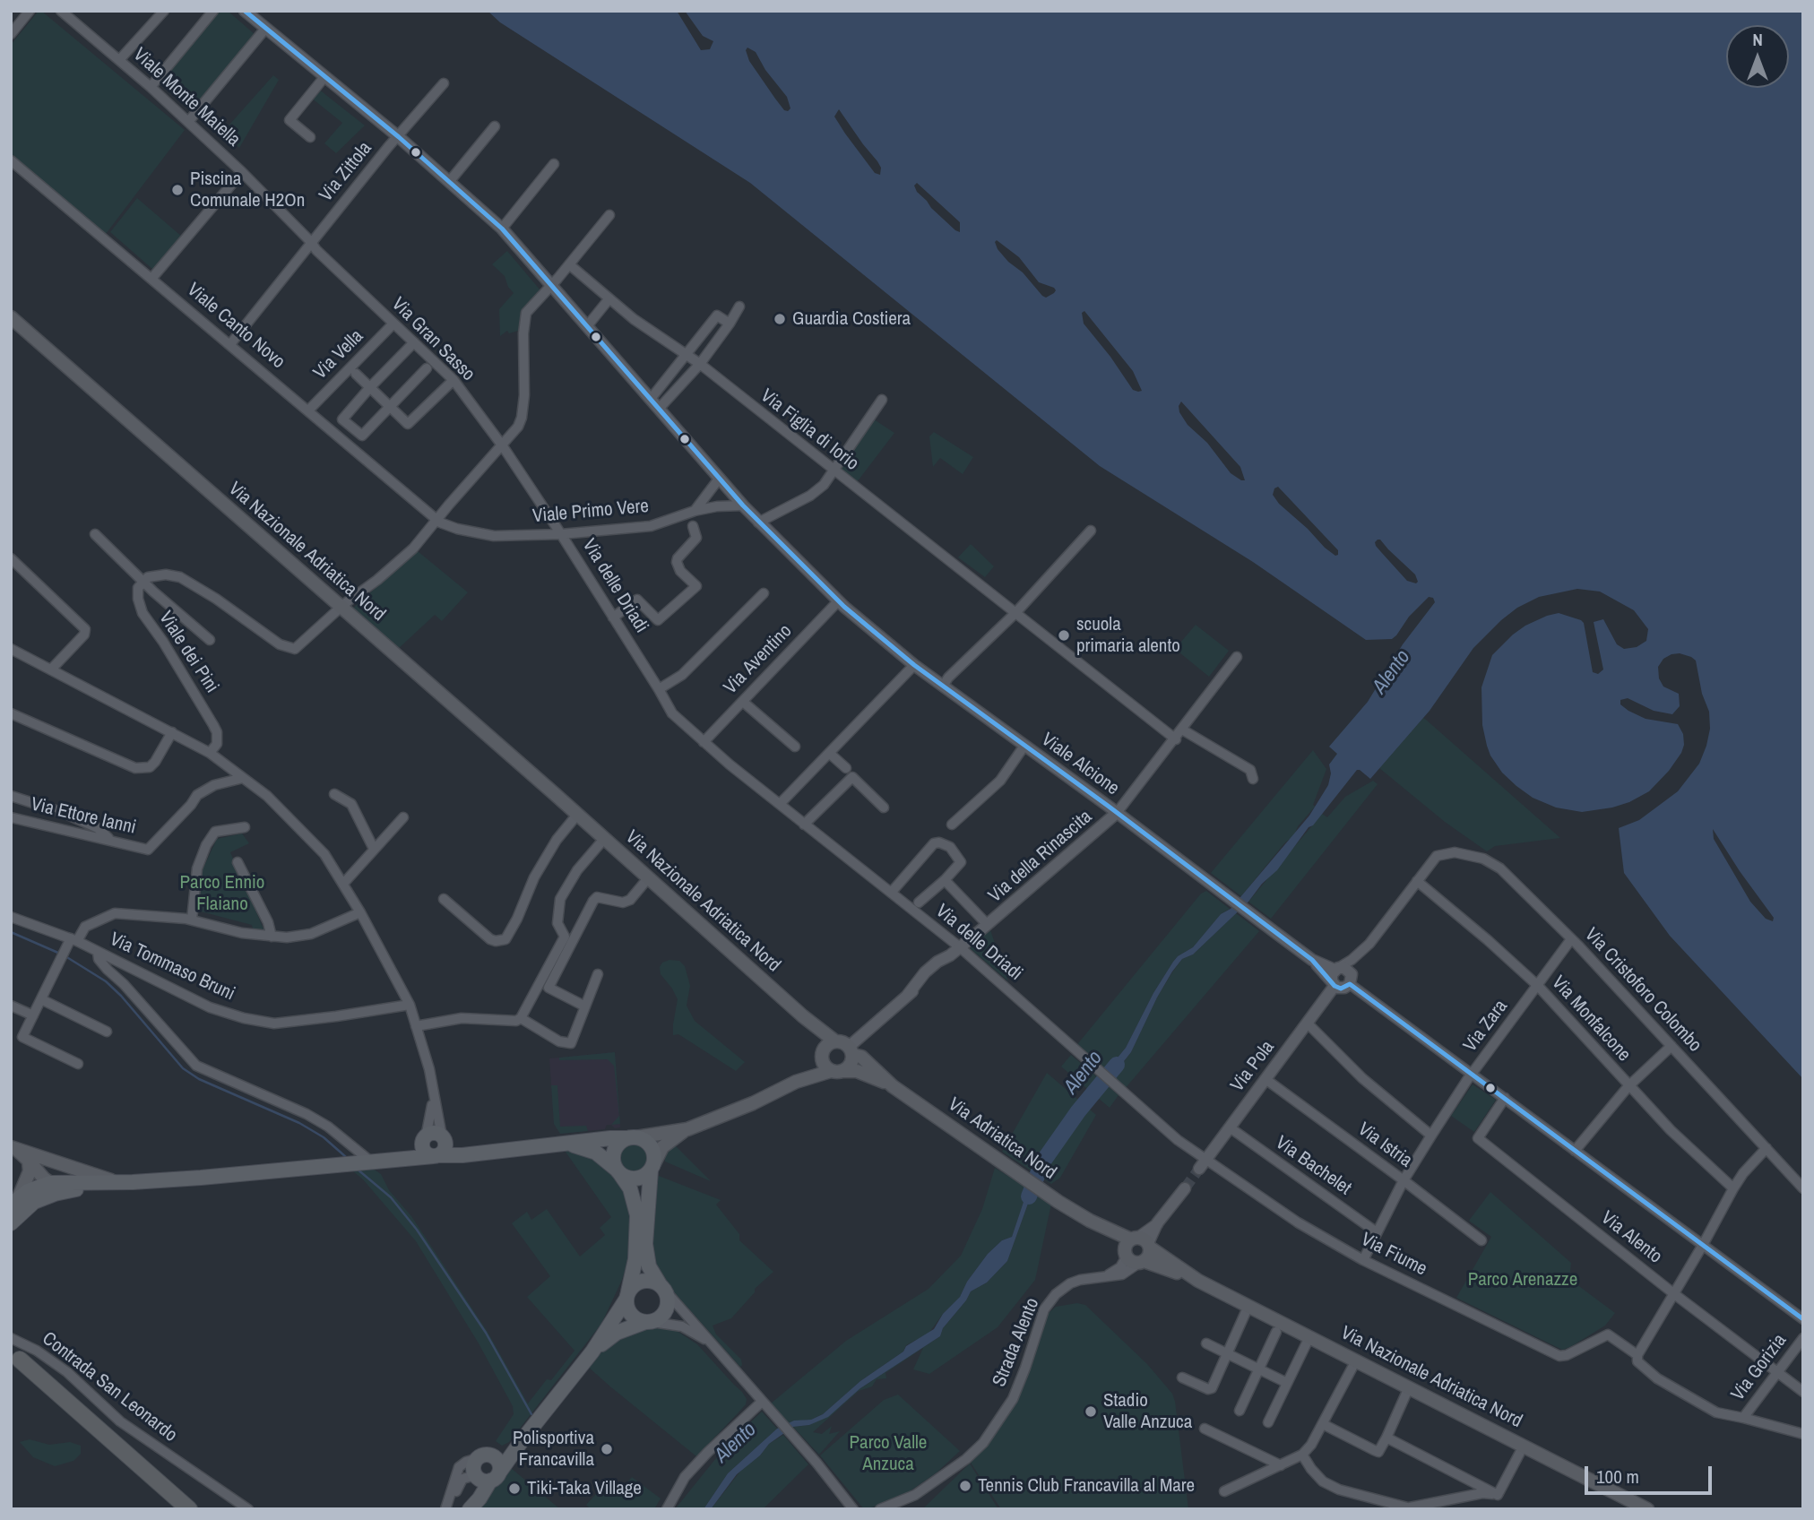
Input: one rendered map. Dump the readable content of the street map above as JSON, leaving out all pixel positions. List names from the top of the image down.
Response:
{
  "streets": {
    "main road": ["Via Nazionale Adriatica Nord", "Via Adriatica Nord"],
    "street": [
      "Viale Monte Maiella",
      "Via Zittola",
      "Viale Canto Novo",
      "Via Gran Sasso",
      "Via Vella",
      "Via Figlia di Iorio",
      "Viale Primo Vere",
      "Via delle Driadi",
      "Viale dei Pini",
      "Via Aventino",
      "Viale Alcione",
      "Via Ettore Ianni",
      "Via della Rinascita",
      "Via Tommaso Bruni",
      "Via Cristoforo Colombo",
      "Via Monfalcone",
      "Via Zara",
      "Via Pola",
      "Via Istria",
      "Via Bachelet",
      "Via Alento",
      "Via Fiume",
      "Strada Alento",
      "Via Gorizia",
      "Contrada San Leonardo"
    ]
  },
  "crossings": [
    ["Viale Monte Maiella", "Via Zittola"],
    ["Viale Monte Maiella", "Via Gran Sasso"],
    ["Via Zittola", "Viale Canto Novo"],
    ["Via Zittola", "Via Gran Sasso"],
    ["Via Zittola", "Viale Alcione"],
    ["Viale Canto Novo", "Via Vella"],
    ["Viale Canto Novo", "Viale Primo Vere"],
    ["Via Gran Sasso", "Via Vella"],
    ["Via Gran Sasso", "Viale Primo Vere"],
    ["Via Gran Sasso", "Via delle Driadi"],
    ["Via Figlia di Iorio", "Via della Rinascita"],
    ["Viale Primo Vere", "Via delle Driadi"],
    ["Viale Primo Vere", "Viale Alcione"],
    ["Via Nazionale Adriatica Nord", "Via della Rinascita"],
    ["Via Nazionale Adriatica Nord", "Via Adriatica Nord"],
    ["Via Nazionale Adriatica Nord", "Strada Alento"],
    ["Via delle Driadi", "Via Aventino"],
    ["Via delle Driadi", "Via della Rinascita"],
    ["Via delle Driadi", "Via Fiume"],
    ["Via Aventino", "Viale Alcione"],
    ["Viale Alcione", "Via della Rinascita"],
    ["Viale Alcione", "Via Pola"],
    ["Via della Rinascita", "Via Adriatica Nord"],
    ["Via Cristoforo Colombo", "Via Zara"],
    ["Via Cristoforo Colombo", "Via Pola"],
    ["Via Monfalcone", "Via Zara"],
    ["Via Monfalcone", "Via Pola"],
    ["Via Zara", "Via Istria"],
    ["Via Zara", "Via Bachelet"],
    ["Via Zara", "Via Fiume"],
    ["Via Pola", "Via Istria"],
    ["Via Pola", "Via Bachelet"],
    ["Via Pola", "Via Fiume"],
    ["Via Adriatica Nord", "Strada Alento"],
    ["Via Alento", "Via Gorizia"],
    ["Via Fiume", "Via Gorizia"]
  ],
  "water": ["Alento"],
  "parks": ["Parco Ennio Flaiano", "Parco Arenazze", "Parco Valle Anzuca"],
  "places": [
    "Piscina Comunale H2On",
    "Guardia Costiera",
    "scuola primaria alento",
    "Stadio Valle Anzuca",
    "Polisportiva Francavilla",
    "Tennis Club Francavilla al Mare",
    "Tiki-Taka Village"
  ],
  "scale_bar": "100 m",
  "north": "top"
}
